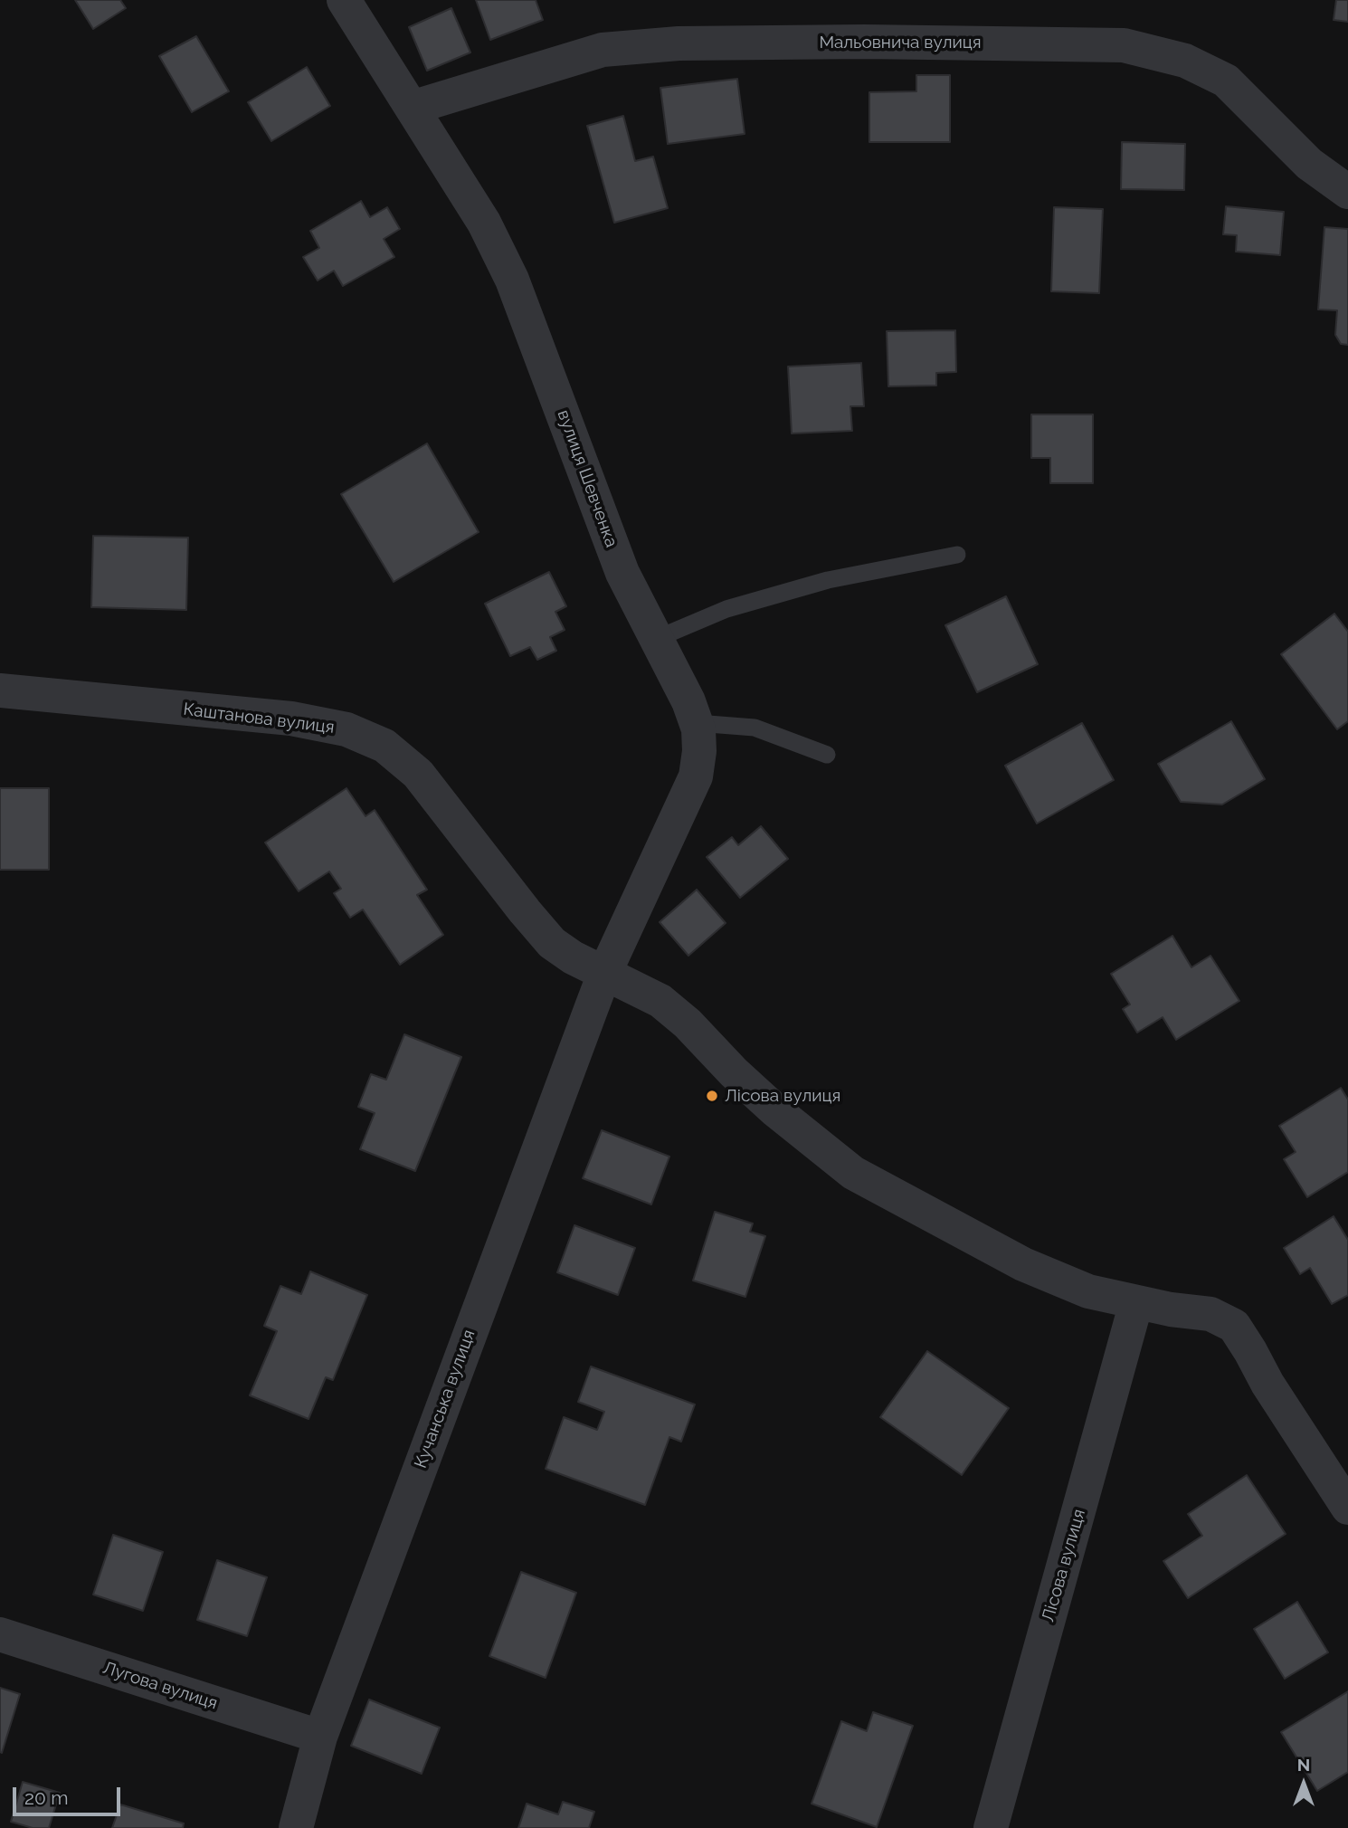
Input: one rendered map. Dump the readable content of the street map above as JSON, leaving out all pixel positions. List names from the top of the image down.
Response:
{
  "streets": {
    "street": [
      "Мальовнича вулиця",
      "вулиця Шевченка",
      "Каштанова вулиця",
      "Кучанська вулиця",
      "Лісова вулиця",
      "Лугова вулиця"
    ]
  },
  "crossings": [
    ["Мальовнича вулиця", "вулиця Шевченка"],
    ["вулиця Шевченка", "Каштанова вулиця"],
    ["вулиця Шевченка", "Кучанська вулиця"],
    ["Каштанова вулиця", "Кучанська вулиця"],
    ["Каштанова вулиця", "Лісова вулиця"],
    ["Кучанська вулиця", "Лугова вулиця"]
  ],
  "places": ["Лісова вулиця"],
  "scale_bar": "20 m",
  "north": "top"
}
